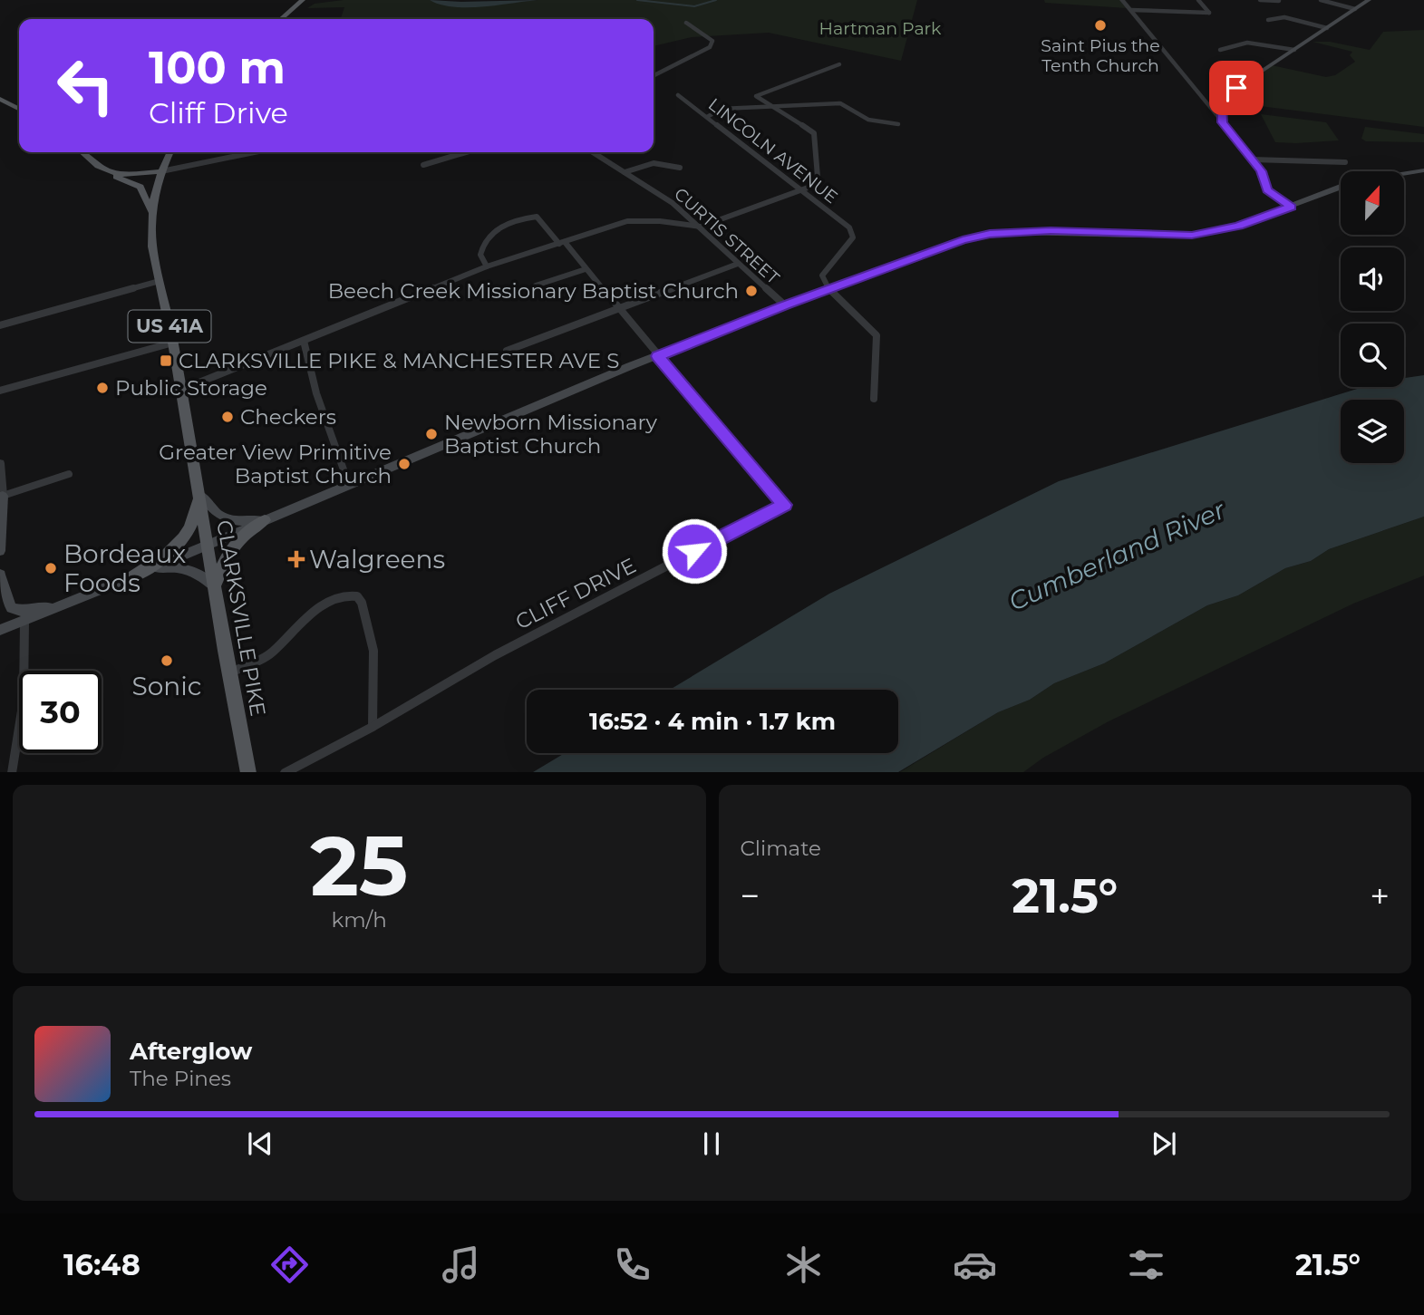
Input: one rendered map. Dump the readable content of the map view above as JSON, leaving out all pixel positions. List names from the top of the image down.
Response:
{
  "streets": {
    "main road": ["US 41A", "CLARKSVILLE PIKE"],
    "street": ["LINCOLN AVENUE", "CURTIS STREET", "CLIFF DRIVE"]
  },
  "crossings": [
    ["US 41A", "CLARKSVILLE PIKE"]
  ],
  "water": ["Cumberland River"],
  "parks": ["Hartman Park"],
  "places": {
    "other": [
      "Saint Pius the Tenth Church",
      "Beech Creek Missionary Baptist Church",
      "Public Storage",
      "Checkers",
      "Newborn Missionary Baptist Church",
      "Greater View Primitive Baptist Church",
      "Bordeaux Foods",
      "Sonic"
    ],
    "transit": ["CLARKSVILLE PIKE & MANCHESTER AVE S"],
    "health": ["Walgreens"]
  },
  "north": "top",
  "page": {
    "turn": ["100 m", "Cliff Drive"],
    "limit": "30",
    "trip": "16:52 · 4 min · 1.7 km",
    "tile": [
      ["25", "km/h"],
      "Climate"
    ],
    "heat": ["−", "21.5°", "+"],
    "song": ["Afterglow", "The Pines"],
    "tabs": ["16:48", "21.5°"]
  }
}
